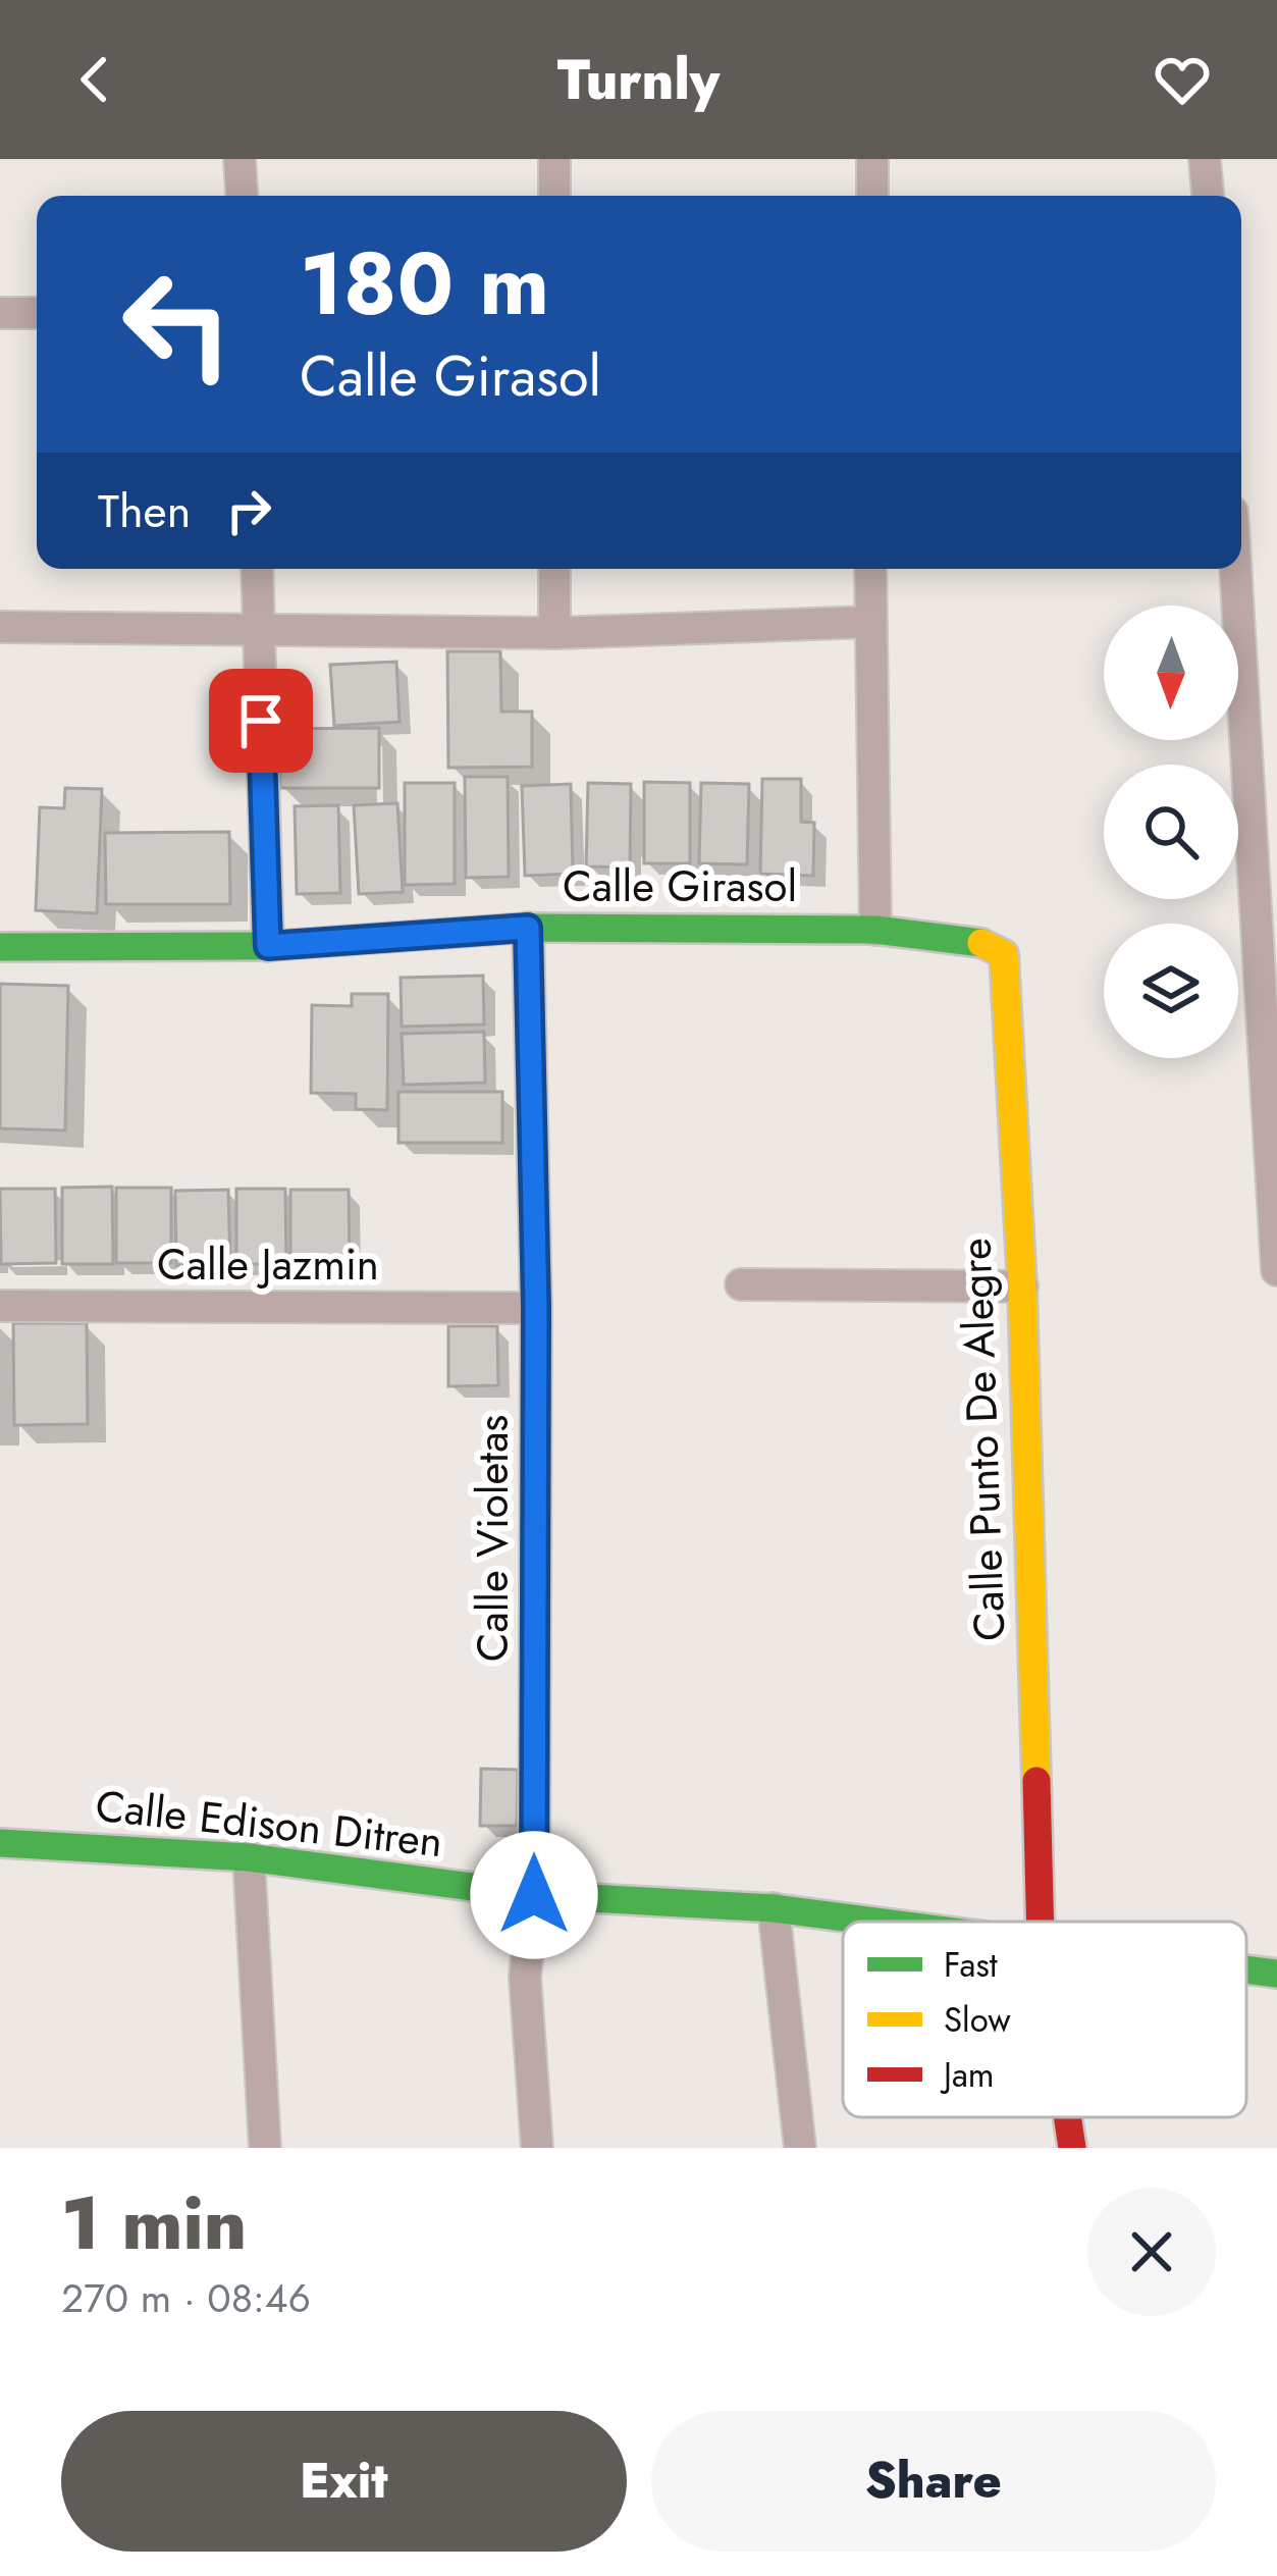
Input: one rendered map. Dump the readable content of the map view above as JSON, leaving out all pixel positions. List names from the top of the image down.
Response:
{
  "streets": {
    "street": [
      "Calle Girasol",
      "Calle Jazmin",
      "Calle Punto De Alegre",
      "Calle Violetas",
      "Calle Edison Ditren"
    ]
  },
  "crossings": [
    ["Calle Girasol", "Calle Punto De Alegre"],
    ["Calle Girasol", "Calle Violetas"],
    ["Calle Jazmin", "Calle Violetas"],
    ["Calle Violetas", "Calle Edison Ditren"]
  ],
  "legend": ["Fast", "Slow", "Jam"],
  "north": "bottom",
  "page": {
    "header": "Turnly",
    "turn": ["180 m", "Calle Girasol"],
    "then": "Then",
    "heading": ["1 min", "270 m · 08:46"],
    "buttons": ["Exit", "Share"]
  }
}
